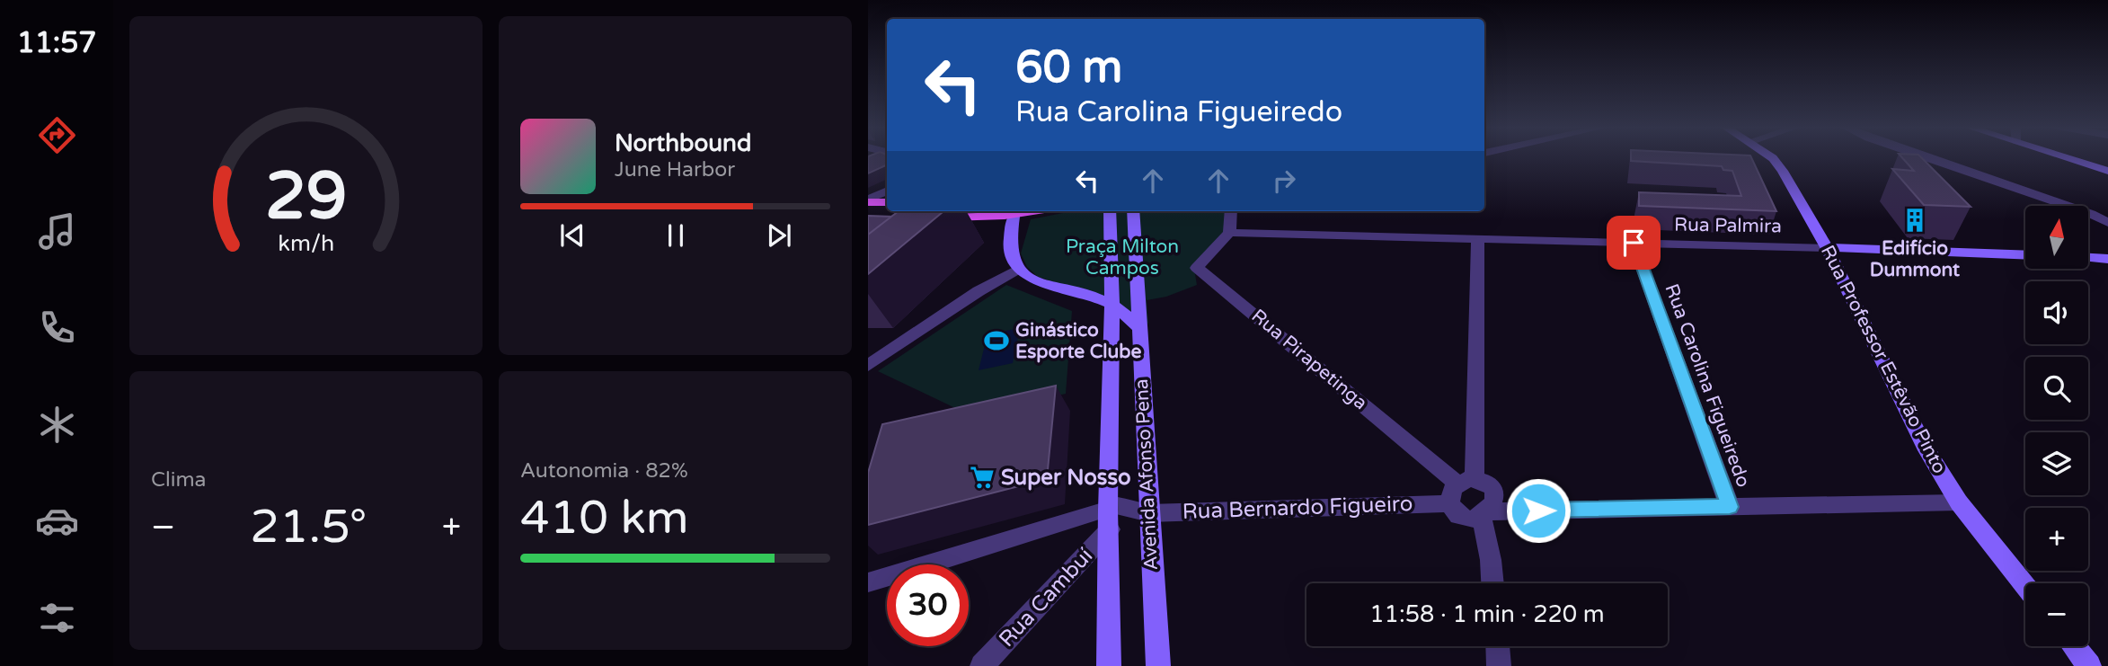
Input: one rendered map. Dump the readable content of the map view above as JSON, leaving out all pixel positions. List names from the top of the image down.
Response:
{
  "streets": {
    "main road": ["Rua Palmira", "Rua Professor Estêvão Pinto", "Avenida Afonso Pena"],
    "street": [
      "Rua Pirapetinga",
      "Rua Carolina Figueiredo",
      "Rua Bernardo Figueiro",
      "Rua Cambuí"
    ]
  },
  "crossings": [
    ["Rua Palmira", "Rua Pirapetinga"],
    ["Rua Palmira", "Rua Professor Estêvão Pinto"],
    ["Rua Palmira", "Rua Carolina Figueiredo"],
    ["Rua Pirapetinga", "Rua Bernardo Figueiro"],
    ["Avenida Afonso Pena", "Rua Bernardo Figueiro"],
    ["Avenida Afonso Pena", "Rua Cambuí"],
    ["Rua Bernardo Figueiro", "Rua Cambuí"]
  ],
  "parks": ["Praça Milton Campos"],
  "places": {
    "building": ["Edifício Dummont"],
    "sports": ["Ginástico Esporte Clube"],
    "supermarket": ["Super Nosso"]
  },
  "north": "top",
  "page": {
    "tabs": "11:57",
    "turn": ["60 m", "Rua Carolina Figueiredo"],
    "song": ["Northbound", "June Harbor"],
    "map_buttons": ["+", "−"],
    "tile": [
      "Clima",
      ["Autonomia · 82%", "410 km"]
    ],
    "heat": ["−", "21.5°", "+"],
    "limit": "30",
    "trip": "11:58 · 1 min · 220 m",
    "gauge": ["29", "km/h"]
  }
}
